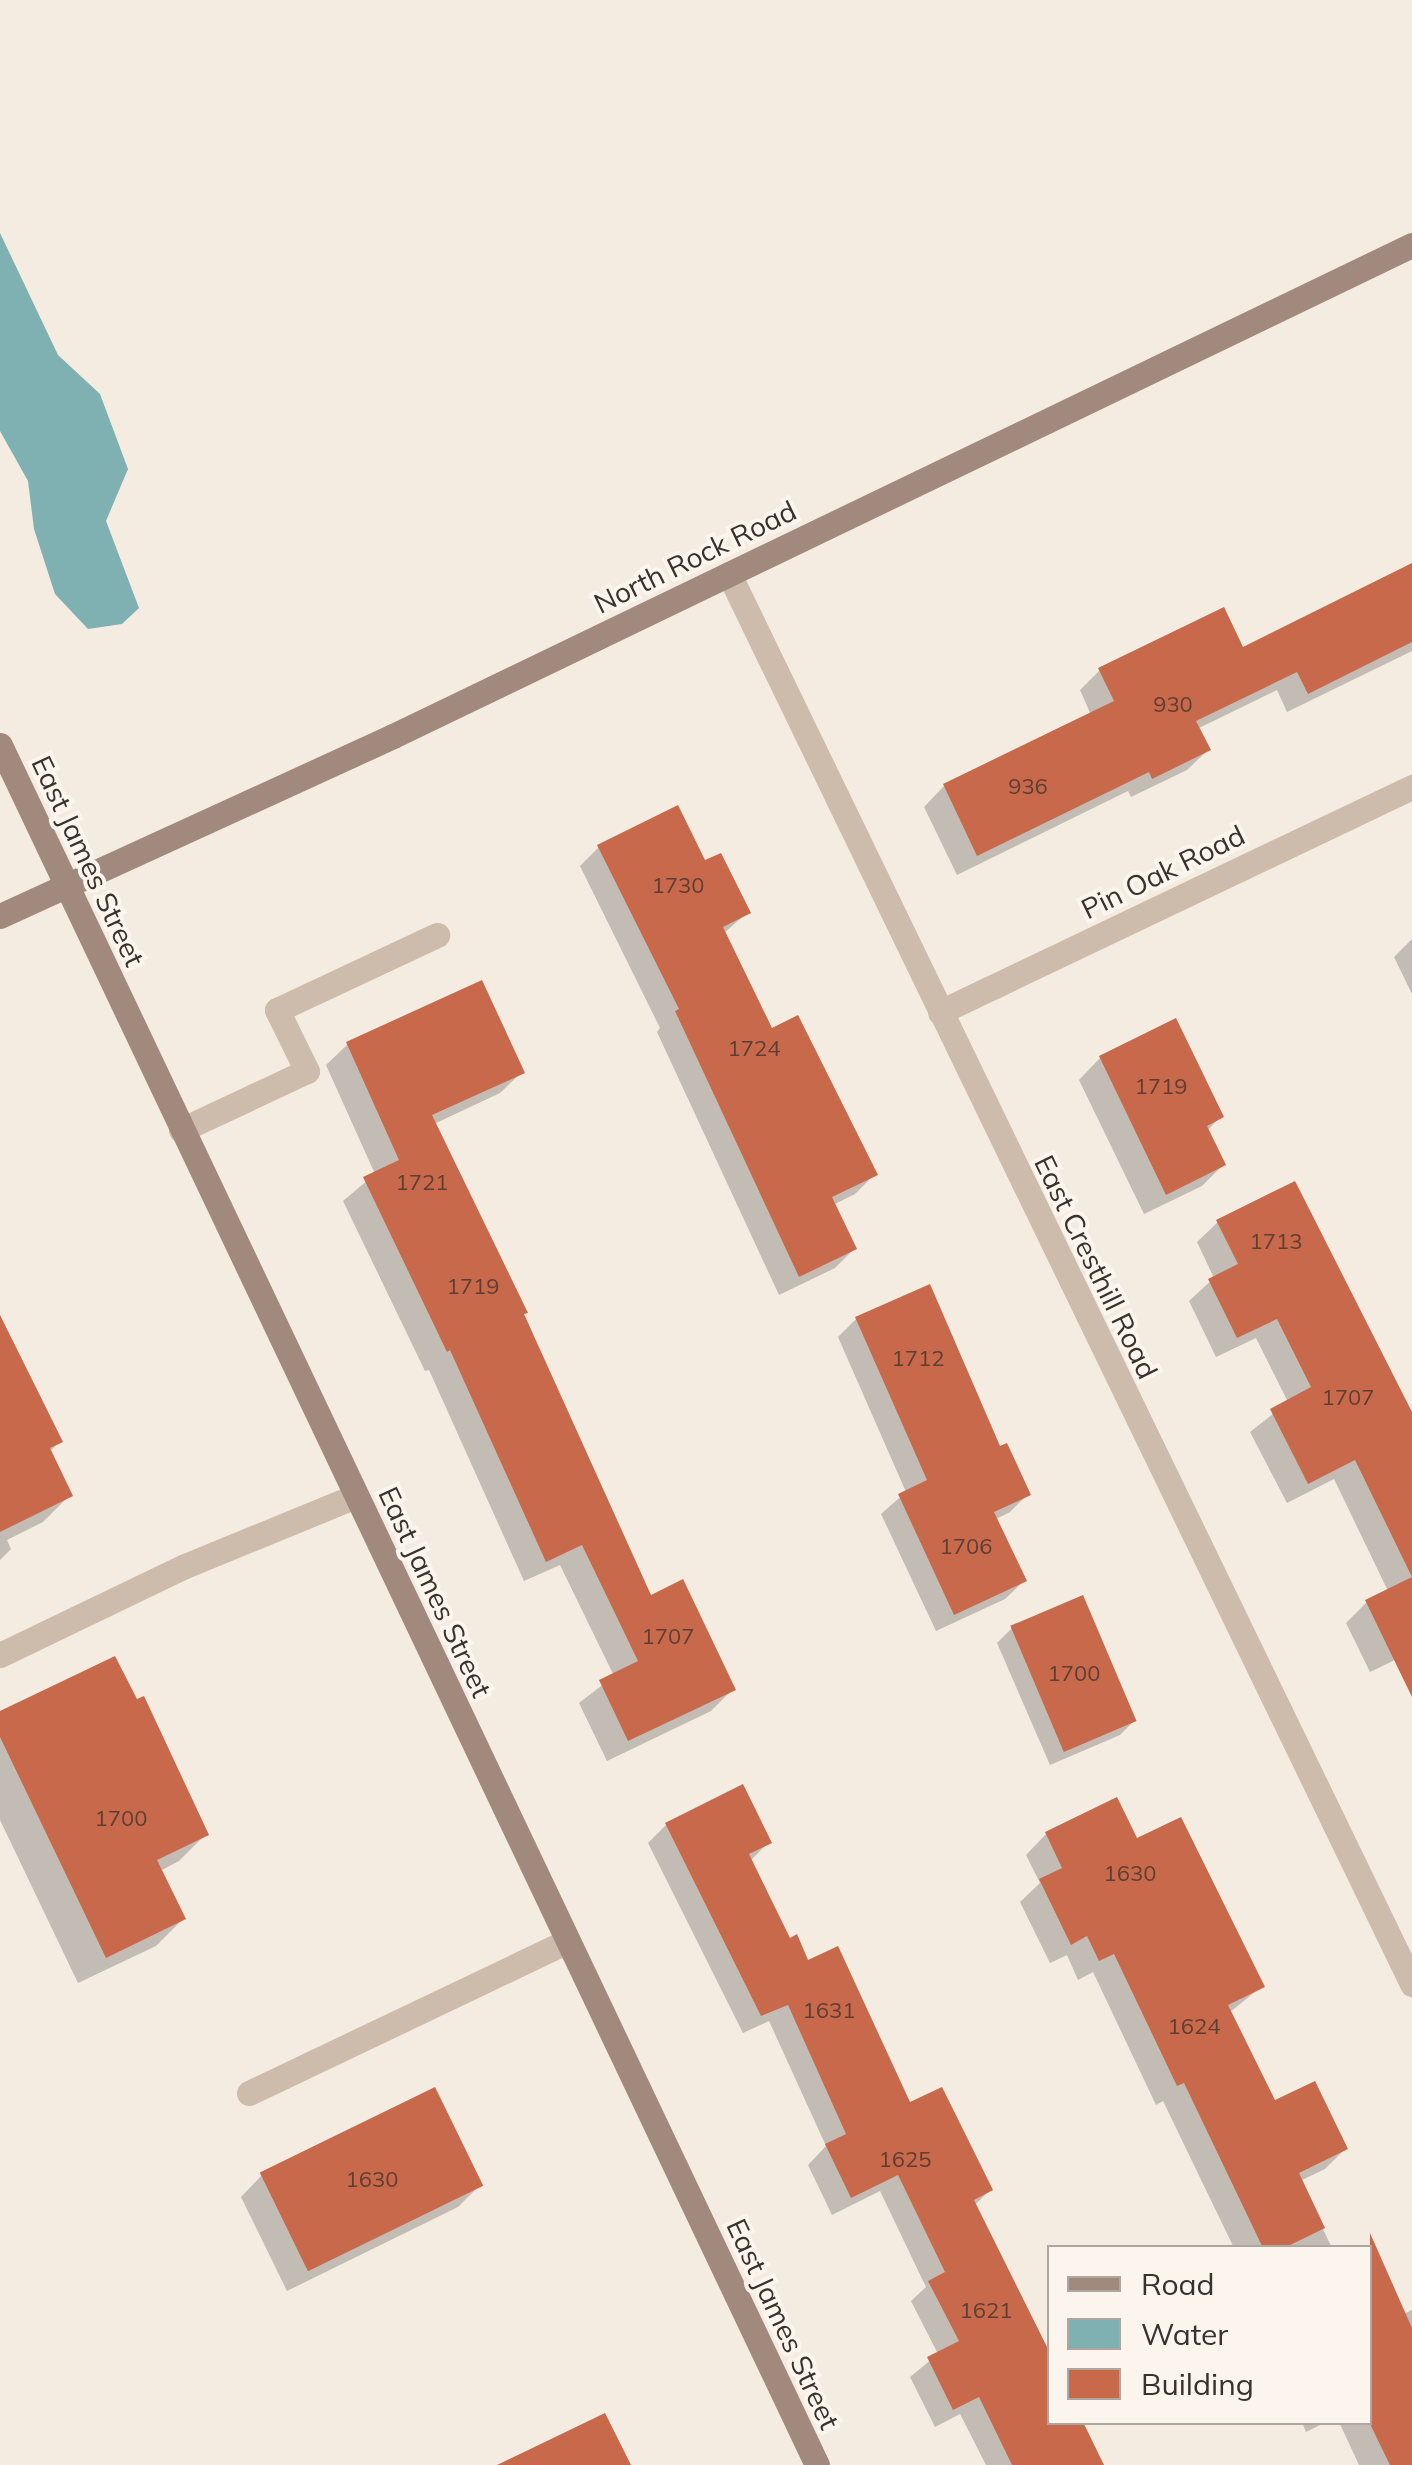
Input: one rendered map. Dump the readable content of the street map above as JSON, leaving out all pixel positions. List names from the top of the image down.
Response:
{
  "streets": {
    "street": [
      "North Rock Road",
      "East James Street",
      "Pin Oak Road",
      "East Cresthill Road"
    ]
  },
  "crossings": [
    ["North Rock Road", "East James Street"],
    ["North Rock Road", "East Cresthill Road"],
    ["Pin Oak Road", "East Cresthill Road"]
  ],
  "house_numbers": [
    "930",
    "936",
    "1730",
    "1724",
    "1719",
    "1721",
    "1713",
    "1719",
    "1712",
    "1707",
    "1706",
    "1707",
    "1700",
    "1700",
    "1630",
    "1631",
    "1624",
    "1625",
    "1630",
    "1621"
  ],
  "legend": ["Road", "Water", "Building"]
}
